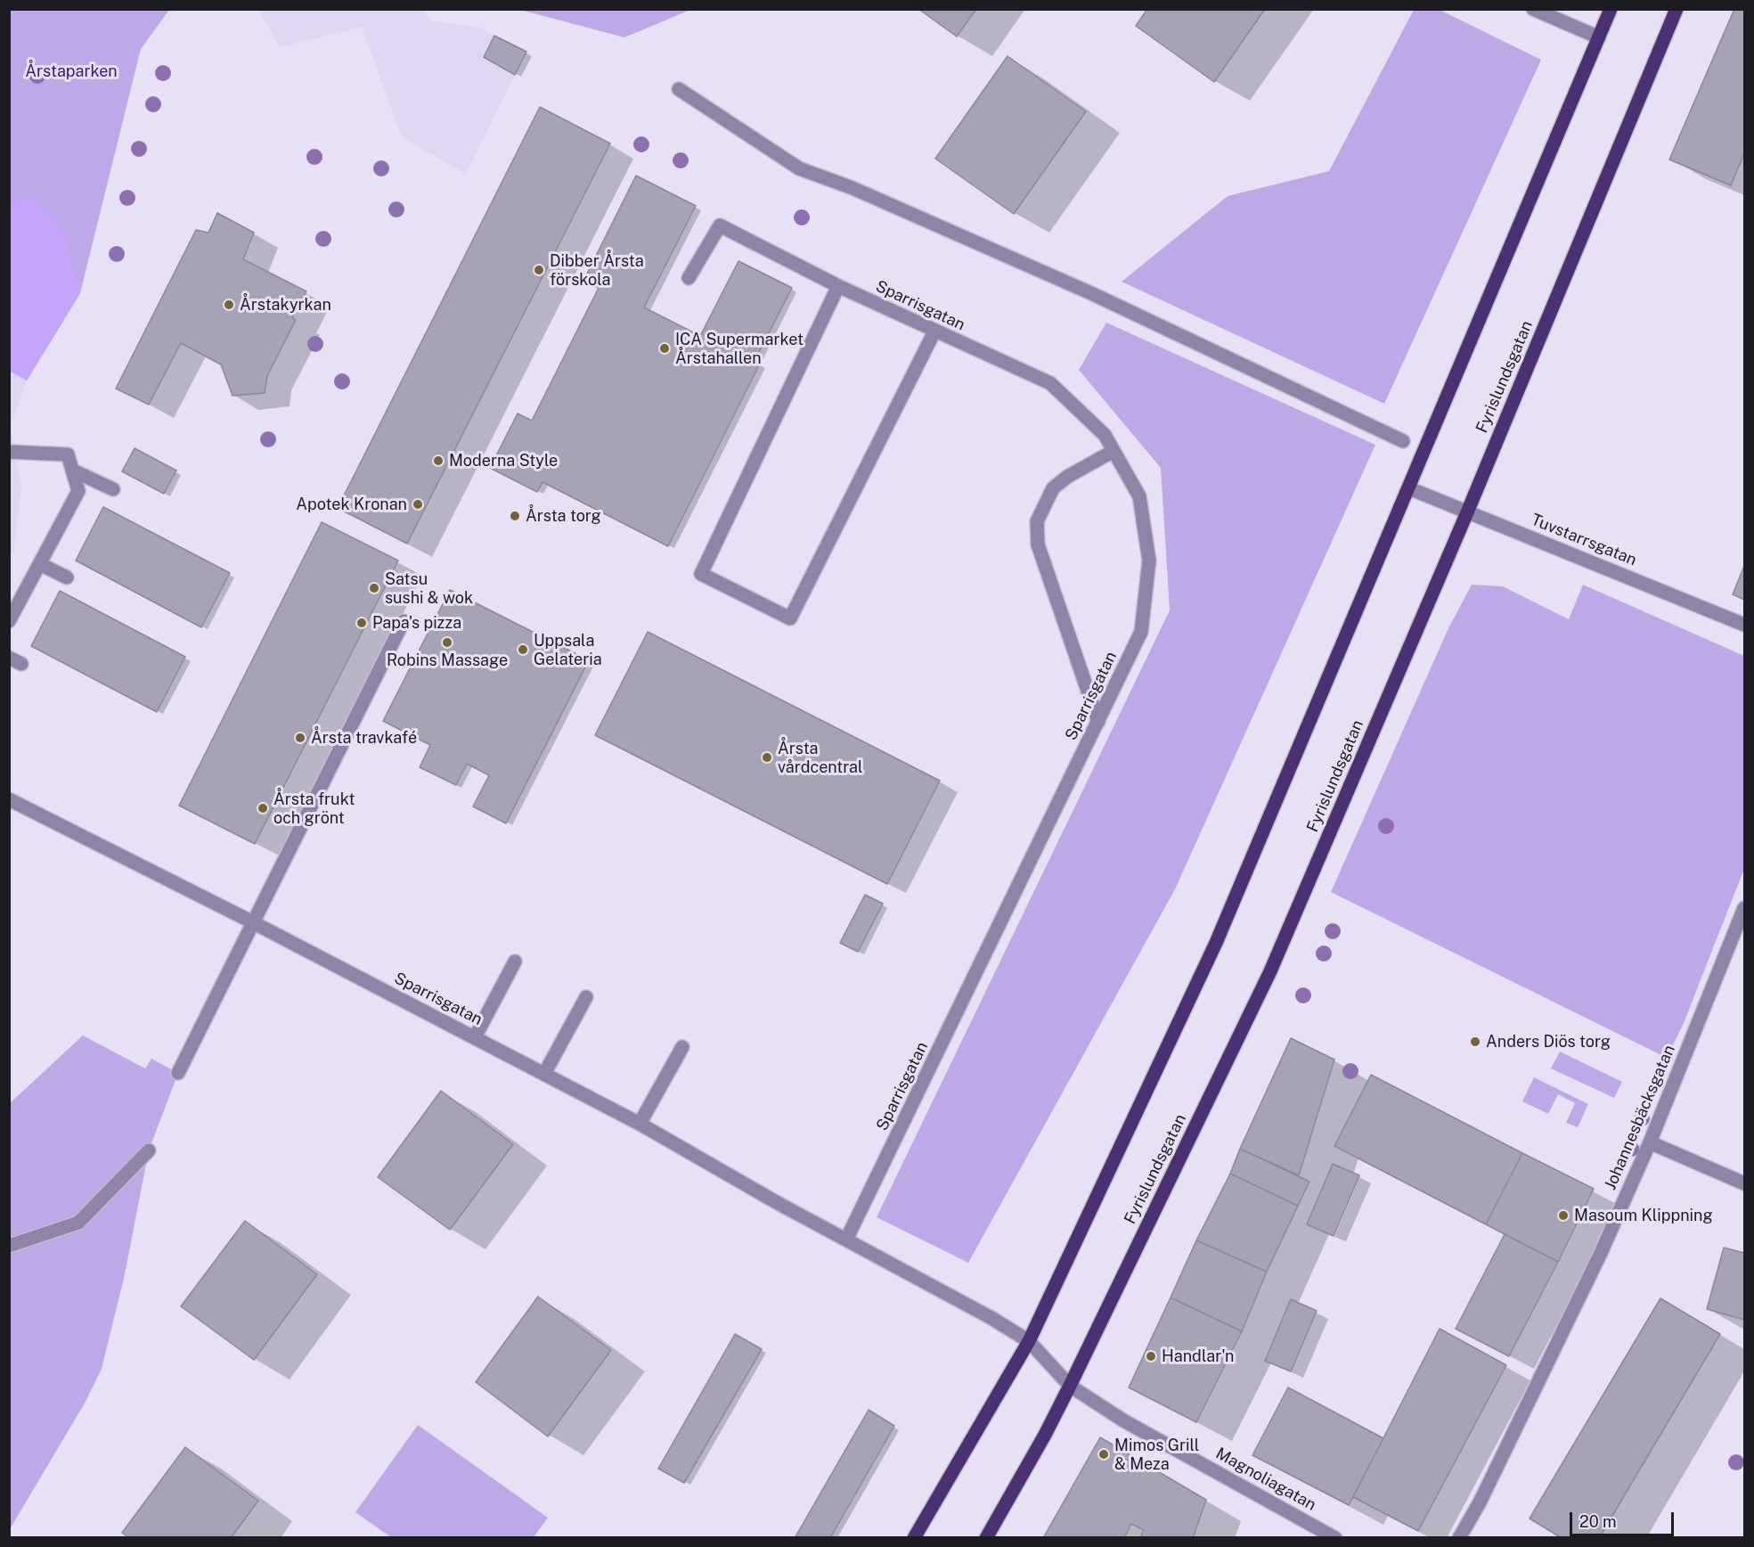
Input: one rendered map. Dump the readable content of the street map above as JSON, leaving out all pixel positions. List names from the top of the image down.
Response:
{
  "streets": {
    "main road": ["Fyrislundsgatan"],
    "street": [
      "Sparrisgatan",
      "Tuvstarrsgatan",
      "Johannesbäcksgatan",
      "Magnoliagatan"
    ]
  },
  "crossings": [
    ["Sparrisgatan", "Magnoliagatan"],
    ["Fyrislundsgatan", "Tuvstarrsgatan"],
    ["Fyrislundsgatan", "Magnoliagatan"]
  ],
  "parks": ["Årstaparken"],
  "places": [
    "Dibber Årsta förskola",
    "Årstakyrkan",
    "ICA Supermarket Årstahallen",
    "Moderna Style",
    "Apotek Kronan",
    "Årsta torg",
    "Satsu sushi & wok",
    "Papa's pizza",
    "Robins Massage",
    "Uppsala Gelateria",
    "Årsta travkafé",
    "Årsta vårdcentral",
    "Årsta frukt och grönt",
    "Anders Diös torg",
    "Masoum Klippning",
    "Handlar'n",
    "Mimos Grill & Meza"
  ],
  "scale_bar": "20 m"
}
